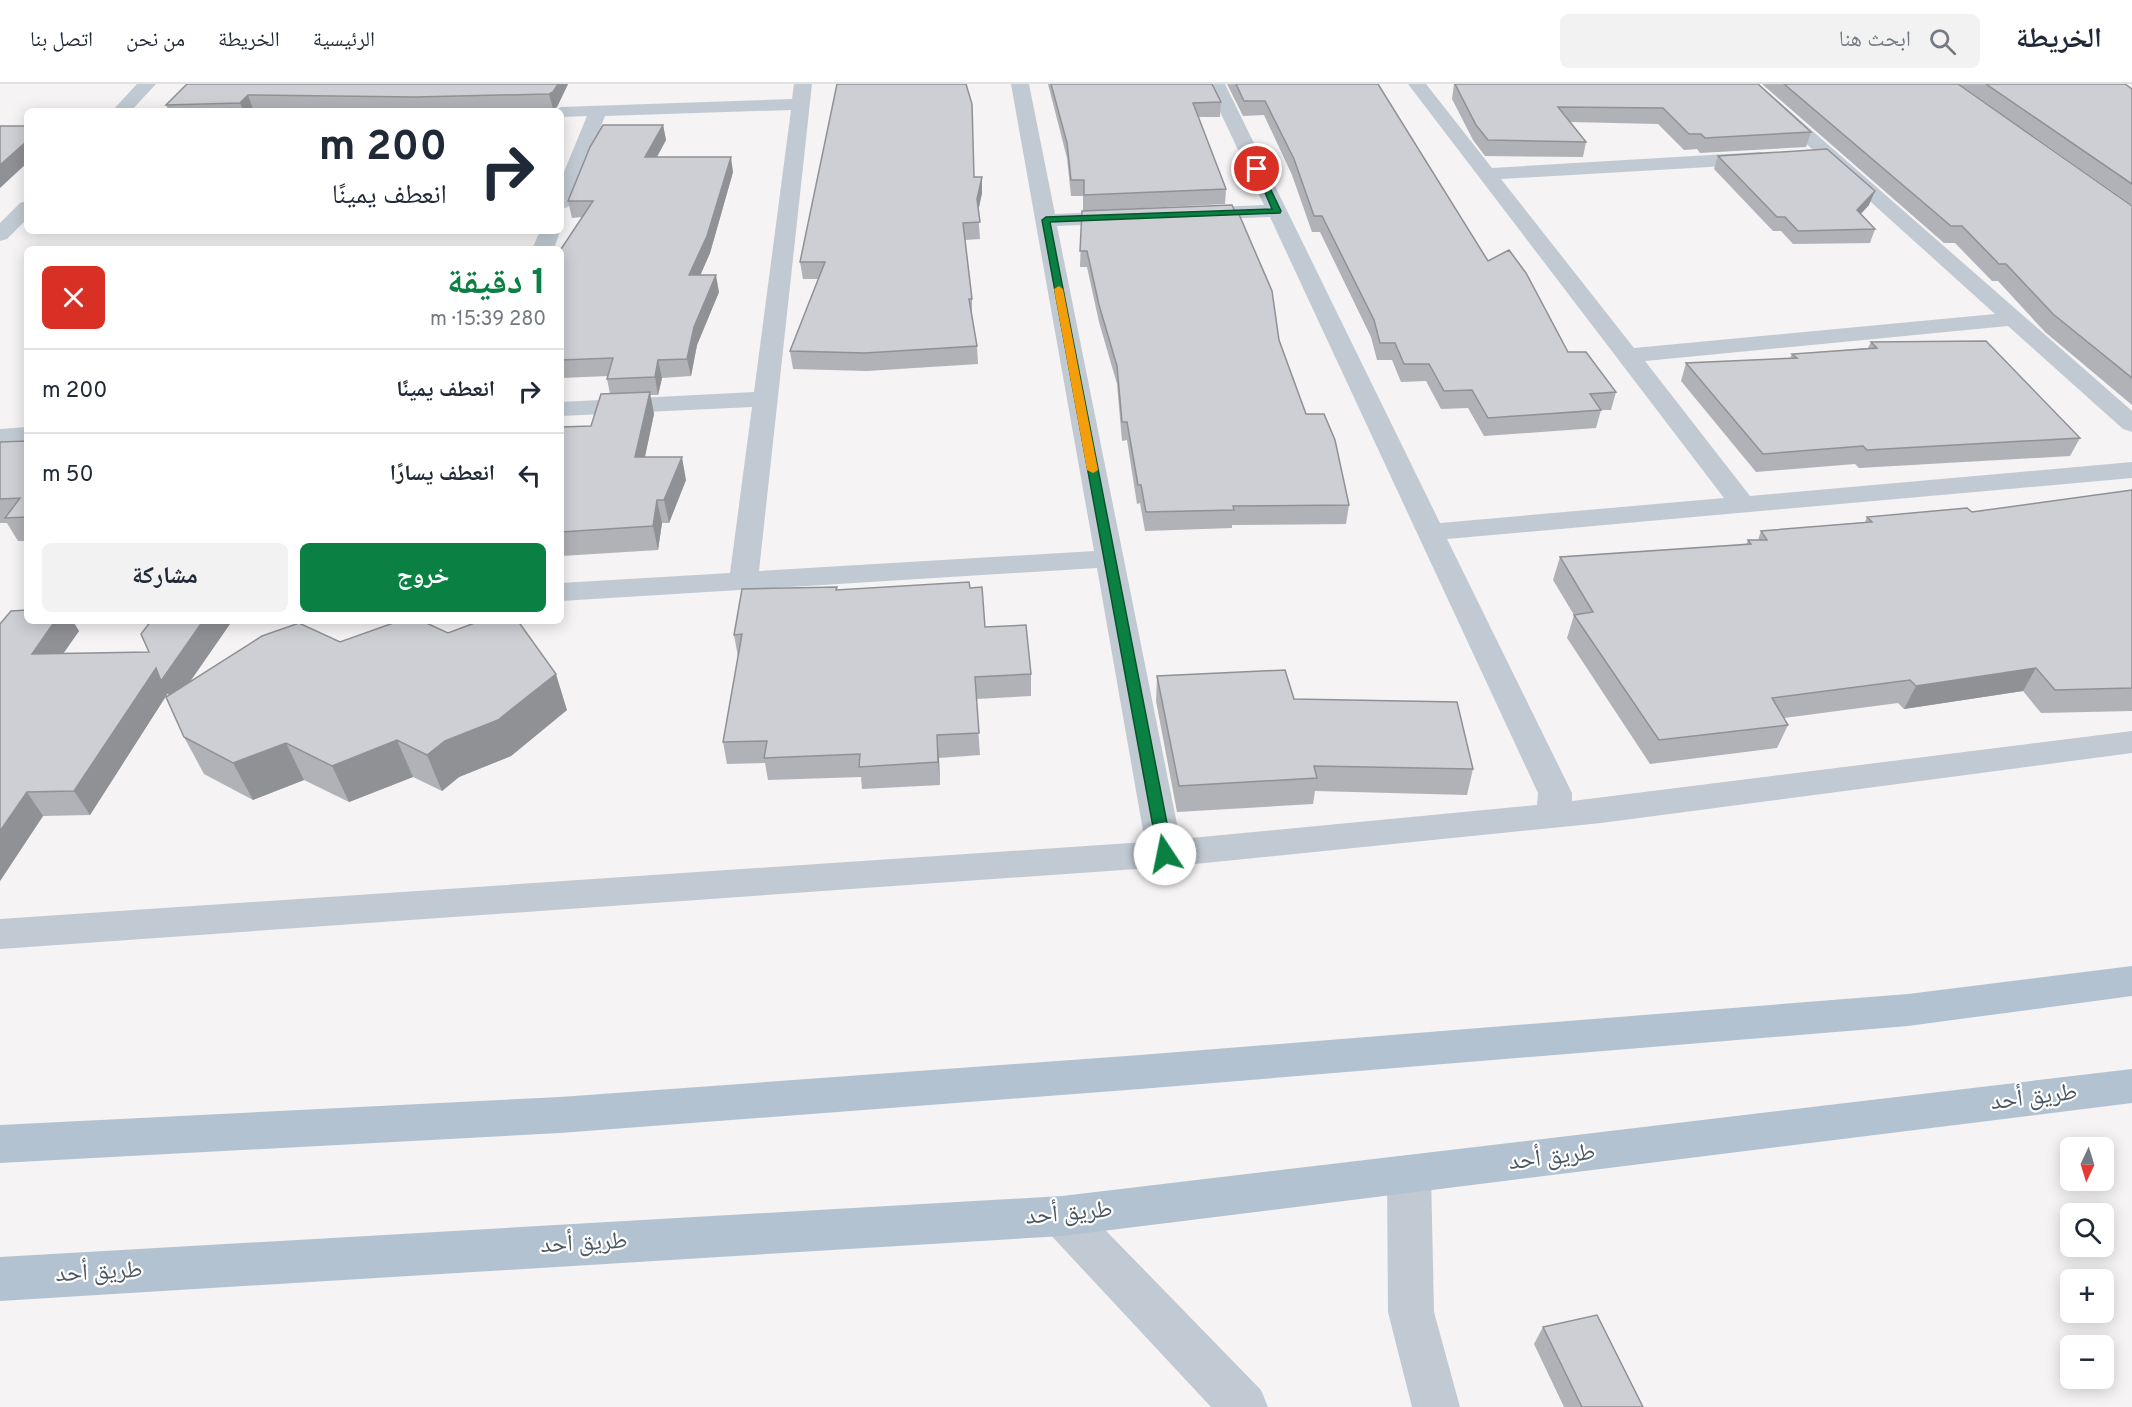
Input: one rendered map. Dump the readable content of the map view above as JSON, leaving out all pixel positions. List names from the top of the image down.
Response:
{
  "streets": {
    "main road": ["طريق أحد"]
  },
  "north": "bottom",
  "page": {
    "header": "الخريطة",
    "search": "ابحث هنا",
    "nav": [
      "الرئيسية",
      "الخريطة",
      "من نحن",
      "اتصل بنا"
    ],
    "turn": ["200 m", "انعطف يمينًا"],
    "heading": ["1 دقيقة", "280 m · 15:39"],
    "list": [
      {
        "name": "انعطف يمينًا",
        "value": "200 m"
      },
      {
        "name": "انعطف يسارًا",
        "value": "50 m"
      }
    ],
    "buttons": ["خروج", "مشاركة"],
    "map_buttons": ["+", "−"]
  }
}
